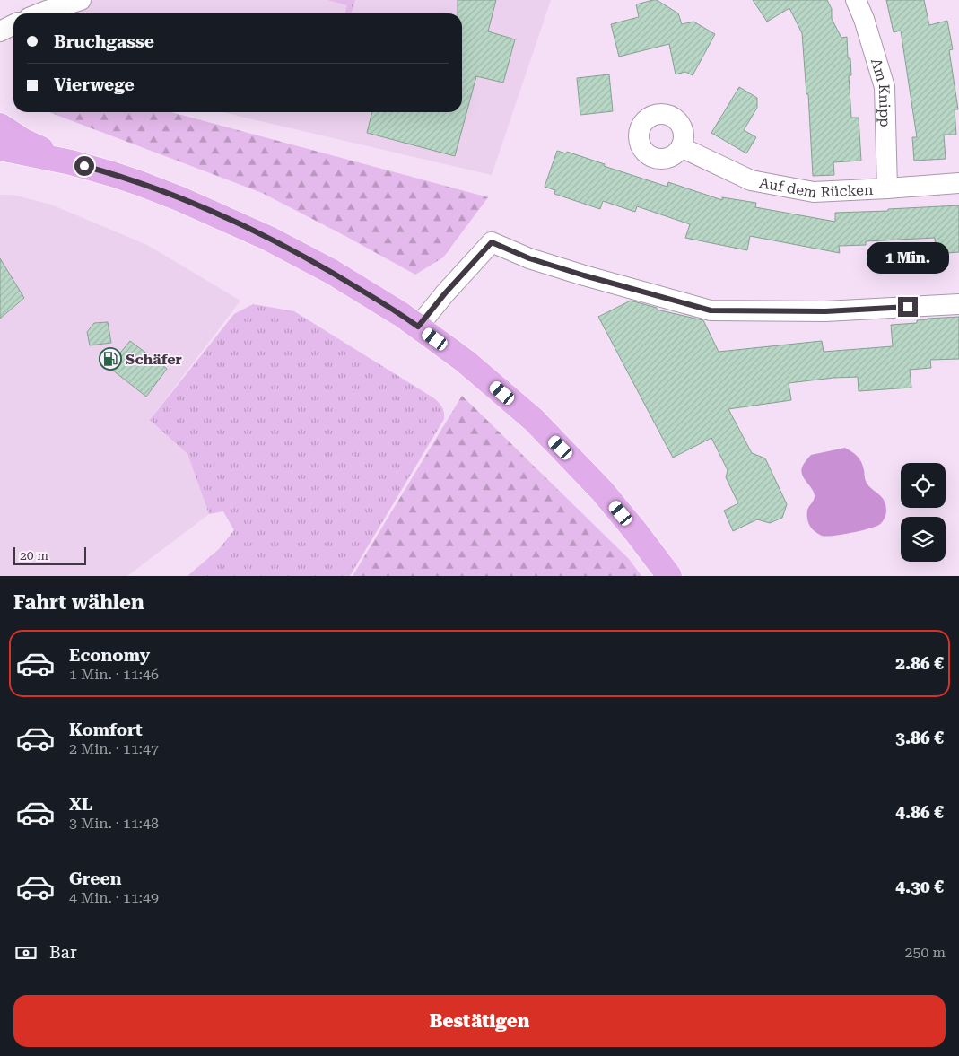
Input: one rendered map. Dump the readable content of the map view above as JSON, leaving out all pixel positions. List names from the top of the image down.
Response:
{
  "streets": {
    "street": ["Am Knipp", "Auf dem Rücken"]
  },
  "crossings": [
    ["Am Knipp", "Auf dem Rücken"]
  ],
  "places": {
    "fuel station": ["Schäfer"]
  },
  "scale_bar": "20 m",
  "page": {
    "banner": ["Bruchgasse", "Vierwege"],
    "bubble": "1 Min.",
    "scale": "20 m",
    "heading": "Fahrt wählen",
    "list": [
      {
        "name": "Economy",
        "note": "1 Min. · 11:46",
        "value": "2.86 €"
      },
      {
        "name": "Komfort",
        "note": "2 Min. · 11:47",
        "value": "3.86 €"
      },
      {
        "name": "XL",
        "note": "3 Min. · 11:48",
        "value": "4.86 €"
      },
      {
        "name": "Green",
        "note": "4 Min. · 11:49",
        "value": "4.30 €"
      }
    ],
    "pay": ["Bar", "250 m"],
    "buttons": "Bestätigen"
  }
}
